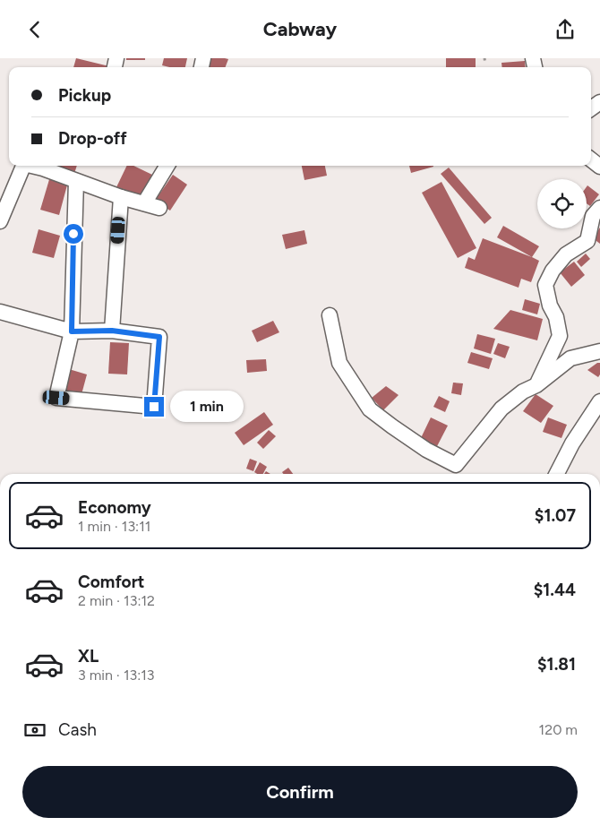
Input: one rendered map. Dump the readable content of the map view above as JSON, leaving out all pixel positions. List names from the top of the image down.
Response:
{
  "page": {
    "header": "Cabway",
    "banner": ["Pickup", "Drop-off"],
    "bubble": "1 min",
    "list": [
      {
        "name": "Economy",
        "note": "1 min · 13:11",
        "value": "$1.07"
      },
      {
        "name": "Comfort",
        "note": "2 min · 13:12",
        "value": "$1.44"
      },
      {
        "name": "XL",
        "note": "3 min · 13:13",
        "value": "$1.81"
      }
    ],
    "pay": ["Cash", "120 m"],
    "buttons": "Confirm"
  }
}
